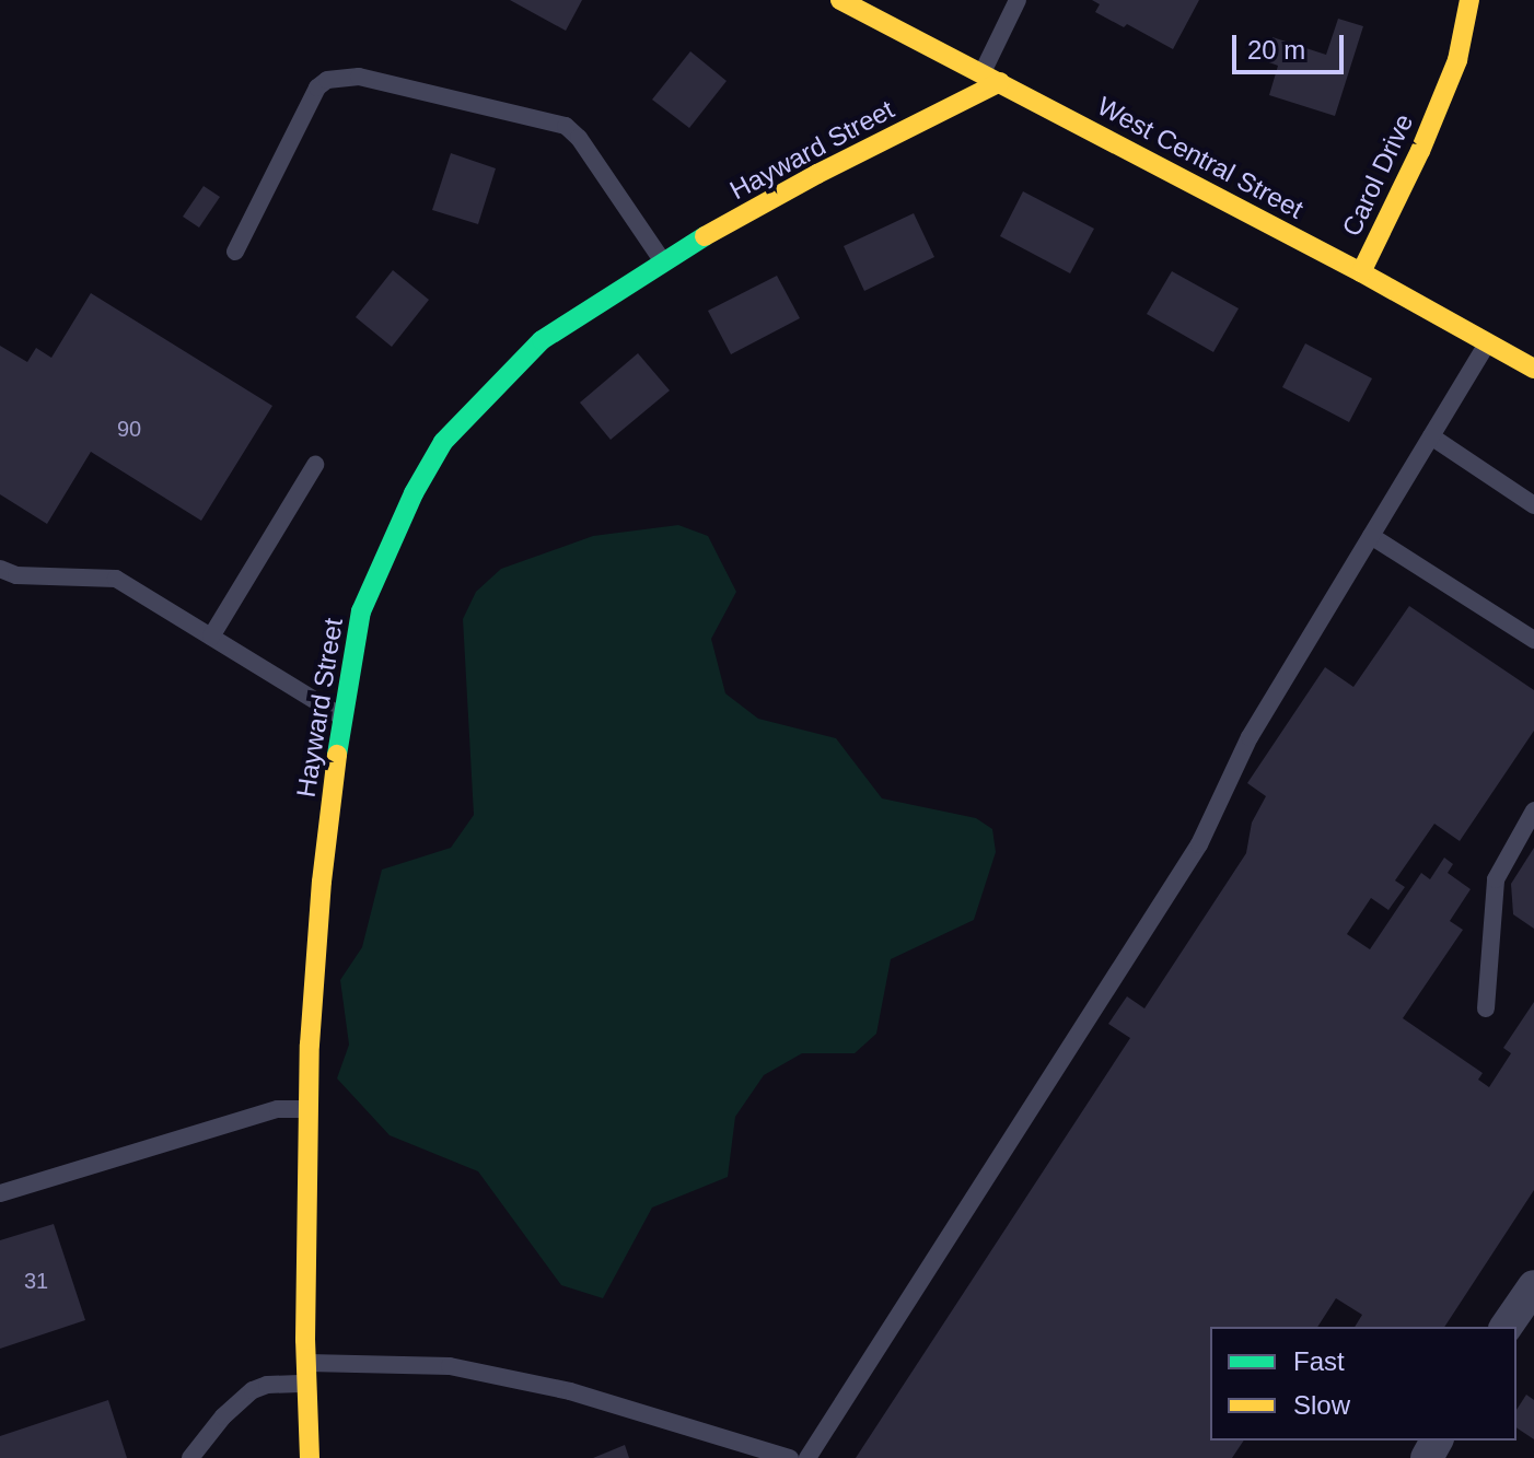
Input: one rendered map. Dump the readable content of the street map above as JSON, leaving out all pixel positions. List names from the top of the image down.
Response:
{
  "streets": {
    "street": ["Hayward Street", "West Central Street", "Carol Drive"]
  },
  "crossings": [
    ["Hayward Street", "West Central Street"],
    ["West Central Street", "Carol Drive"]
  ],
  "house_numbers": ["90", "31"],
  "legend": ["Fast", "Slow"],
  "scale_bar": "20 m"
}
